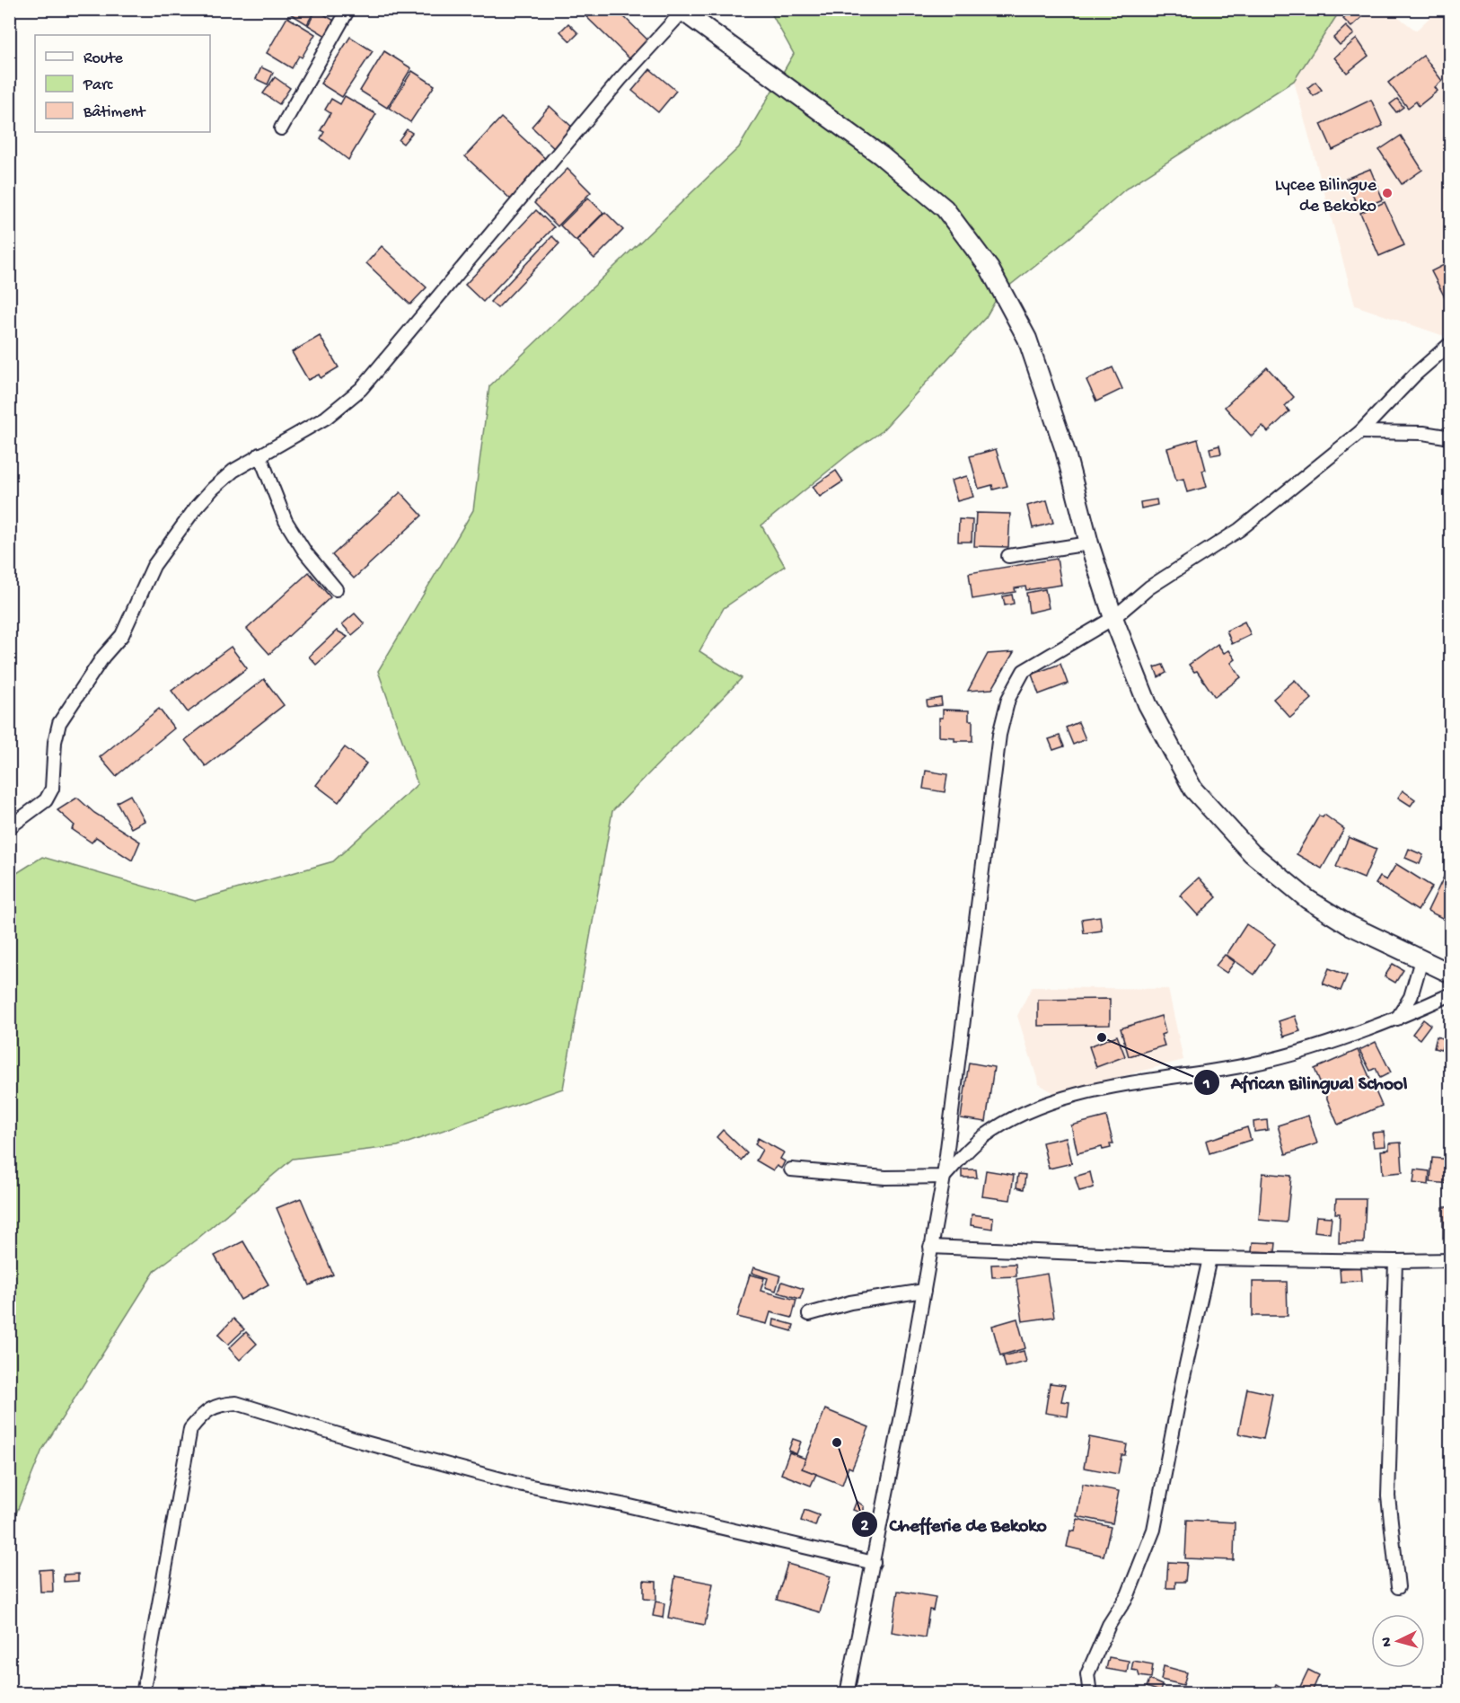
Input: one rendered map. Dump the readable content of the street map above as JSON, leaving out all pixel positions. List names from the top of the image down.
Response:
{
  "places": ["Lycee Bilingue de Bekoko", "African Bilingual School", "Chefferie de Bekoko"],
  "legend": ["Route", "Parc", "Bâtiment"],
  "north": "left"
}
